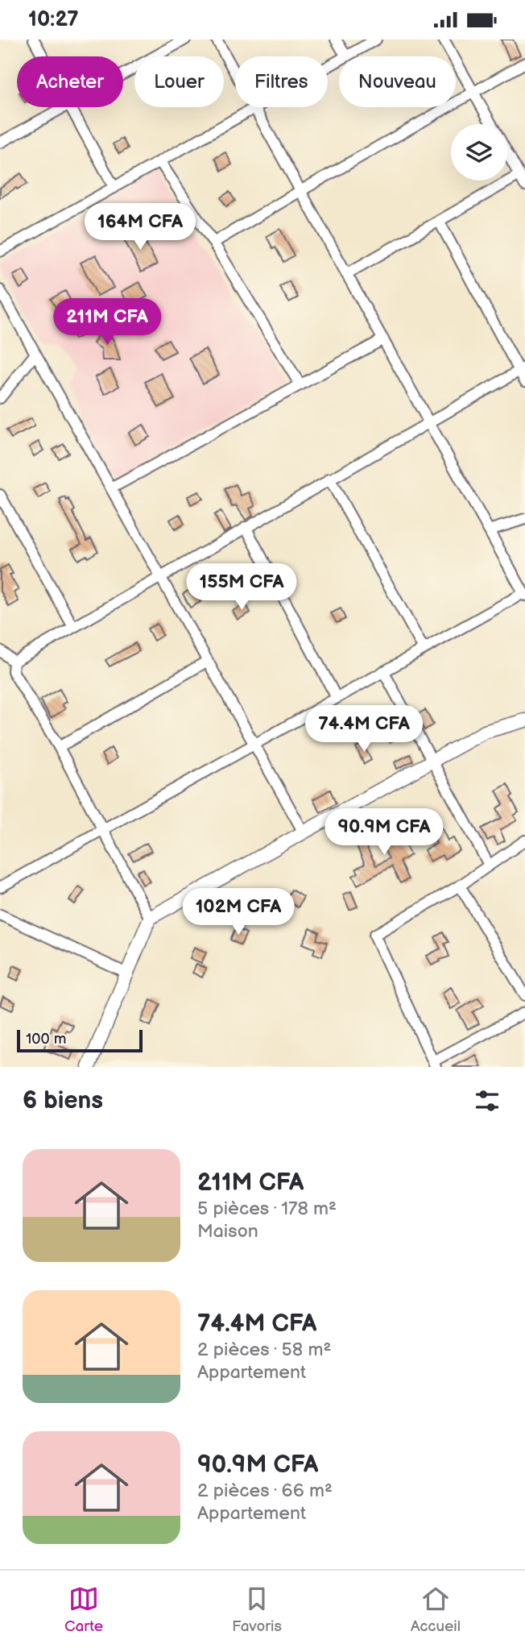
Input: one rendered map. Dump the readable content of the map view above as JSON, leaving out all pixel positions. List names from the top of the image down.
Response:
{
  "scale_bar": "100 m",
  "page": {
    "status": "10:27",
    "chip": [
      "Acheter",
      "Louer",
      "Filtres",
      "Nouveau"
    ],
    "price": [
      "164M CFA",
      "211M CFA",
      "155M CFA",
      "74.4M CFA",
      "90.9M CFA",
      "102M CFA"
    ],
    "scale": "100 m",
    "heading": "6 biens",
    "list": [
      {
        "name": "211M CFA",
        "note": "5 pièces · 178 m² · Maison"
      },
      {
        "name": "74.4M CFA",
        "note": "2 pièces · 58 m² · Appartement"
      },
      {
        "name": "90.9M CFA",
        "note": "2 pièces · 66 m² · Appartement"
      }
    ],
    "tabs": ["Carte", "Favoris", "Accueil"]
  }
}
